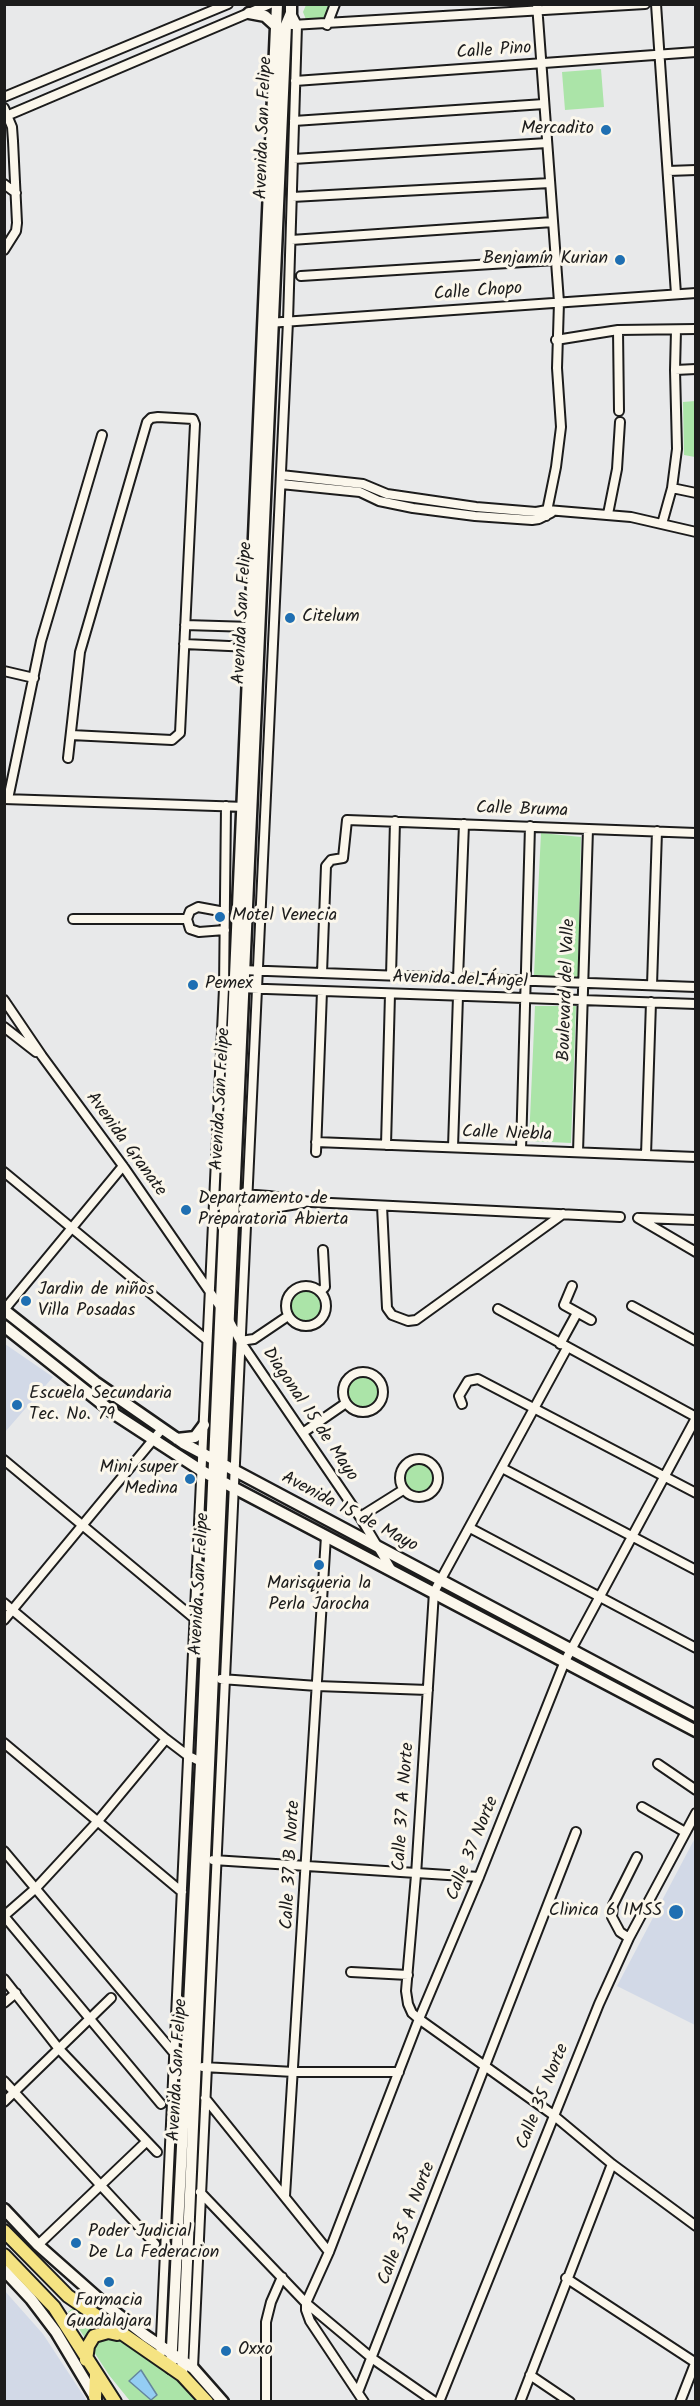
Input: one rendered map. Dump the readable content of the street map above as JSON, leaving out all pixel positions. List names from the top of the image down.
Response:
{
  "streets": {
    "main road": ["Avenida San Felipe", "Avenida 15 de Mayo"],
    "street": [
      "Calle Pino",
      "Calle Chopo",
      "Calle Bruma",
      "Avenida del Ángel",
      "Boulevard del Valle",
      "Calle Niebla",
      "Avenida Granate",
      "Diagonal 15 de Mayo",
      "Calle 37 A Norte",
      "Calle 37 Norte",
      "Calle 37 B Norte",
      "Calle 35 Norte",
      "Calle 35 A Norte"
    ]
  },
  "crossings": [
    ["Calle Pino", "Avenida San Felipe"],
    ["Avenida San Felipe", "Calle Chopo"],
    ["Avenida San Felipe", "Avenida del Ángel"],
    ["Avenida San Felipe", "Avenida Granate"],
    ["Avenida San Felipe", "Diagonal 15 de Mayo"],
    ["Avenida San Felipe", "Avenida 15 de Mayo"],
    ["Calle Bruma", "Avenida del Ángel"],
    ["Calle Bruma", "Boulevard del Valle"],
    ["Avenida del Ángel", "Boulevard del Valle"],
    ["Boulevard del Valle", "Calle Niebla"],
    ["Avenida Granate", "Diagonal 15 de Mayo"],
    ["Diagonal 15 de Mayo", "Avenida 15 de Mayo"],
    ["Avenida 15 de Mayo", "Calle 37 A Norte"],
    ["Avenida 15 de Mayo", "Calle 37 Norte"],
    ["Avenida 15 de Mayo", "Calle 37 B Norte"],
    ["Calle 37 A Norte", "Calle 37 Norte"]
  ],
  "places": [
    "Mercadito",
    "Benjamín Kurian",
    "Citelum",
    "Motel Venecia",
    "Pemex",
    "Departamento de Preparatoria Abierta",
    "Jardin de niños Villa Posadas",
    "Escuela Secundaria Tec. No. 79",
    "Mini super Medina",
    "Marisqueria la Perla Jarocha",
    "Clinica 6 IMSS",
    "Poder Judicial De La Federacion",
    "Farmacia Guadalajara",
    "Oxxo"
  ]
}
